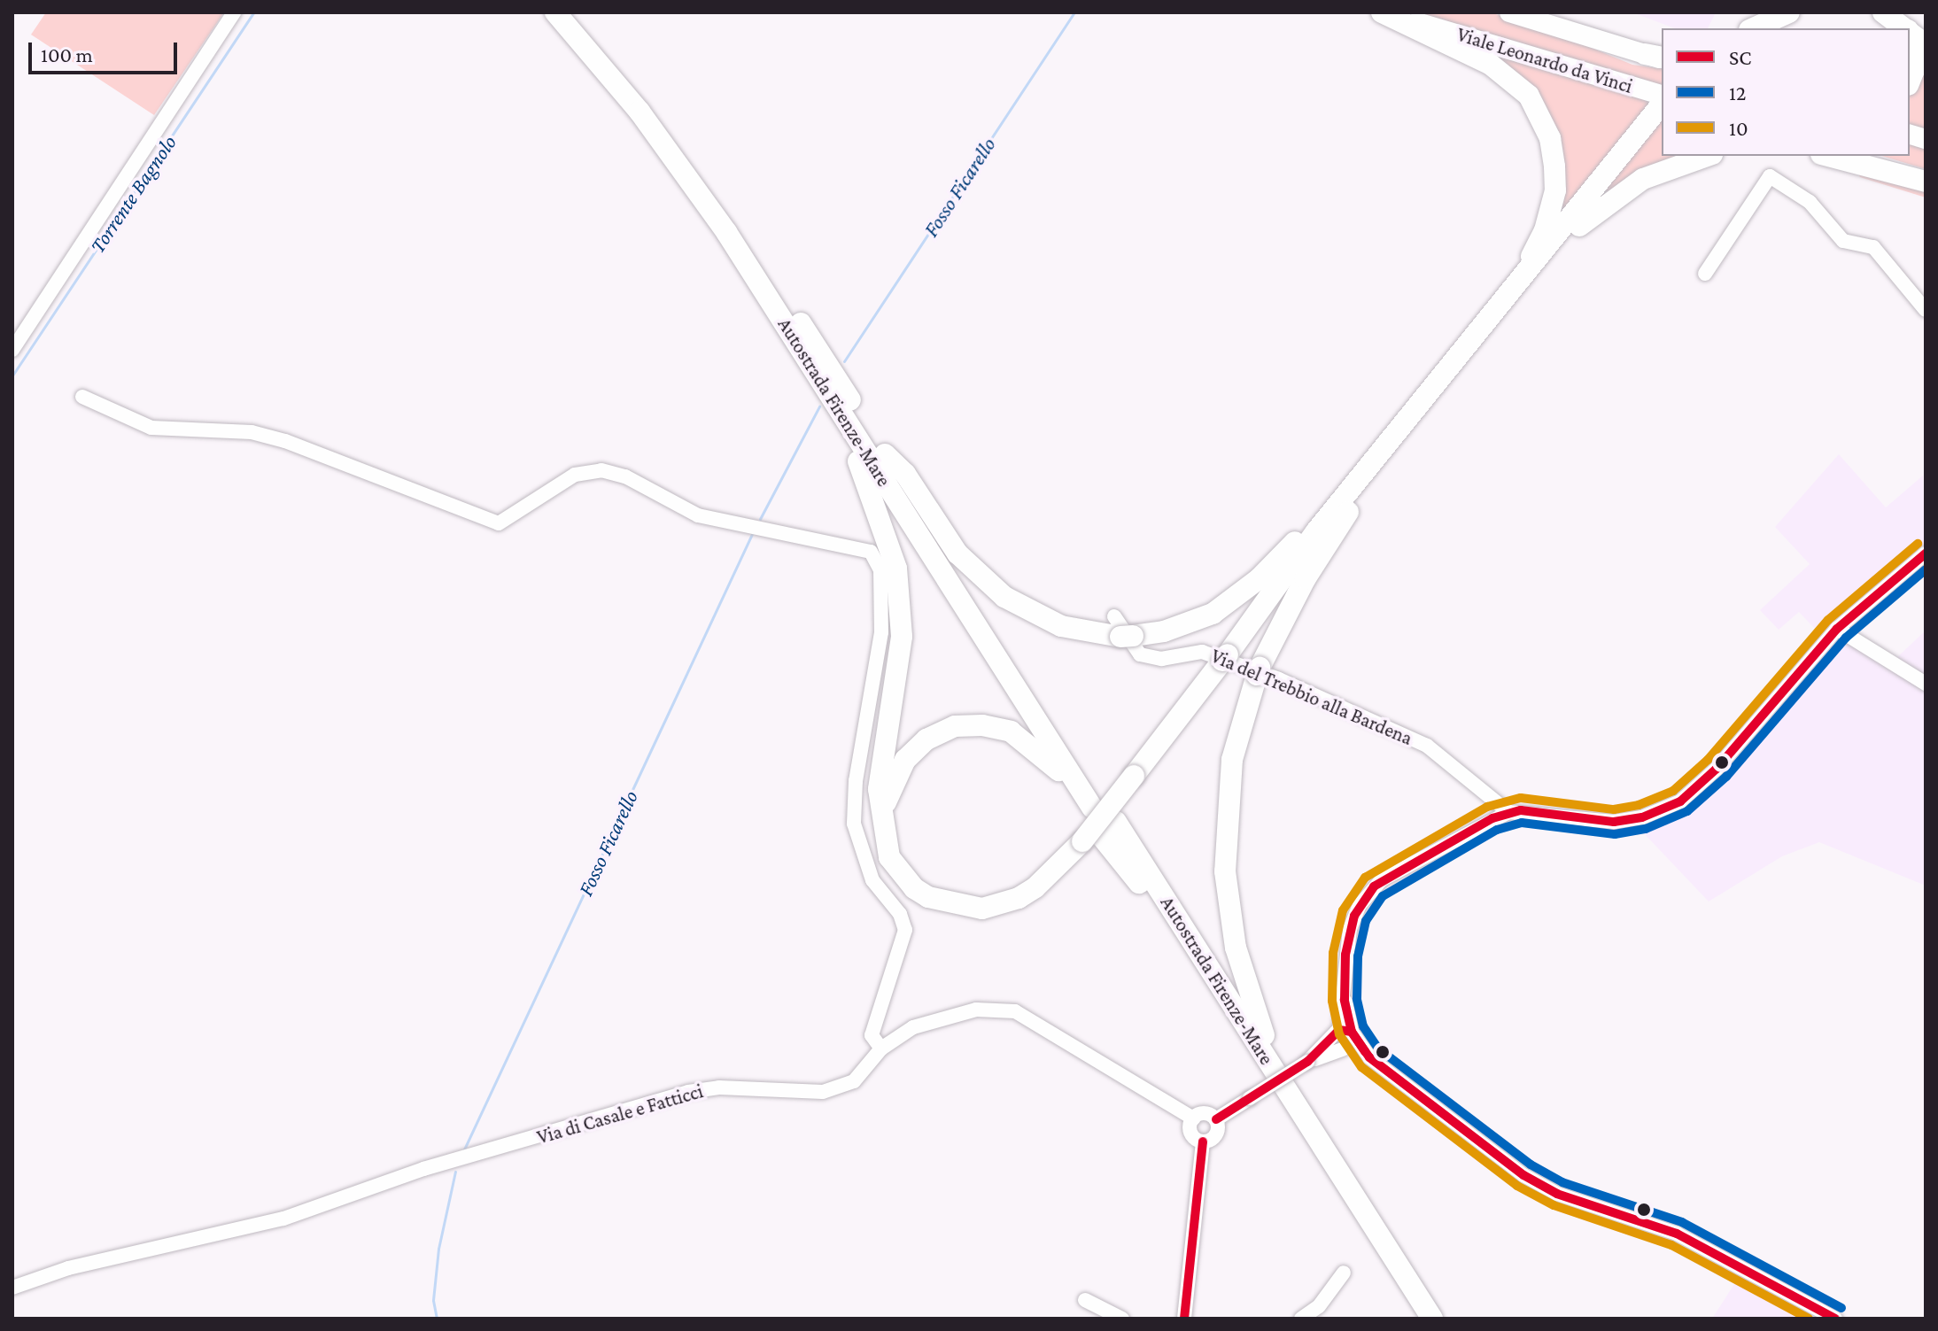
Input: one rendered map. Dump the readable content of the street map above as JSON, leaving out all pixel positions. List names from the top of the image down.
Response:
{
  "streets": {
    "highway": ["Autostrada Firenze-Mare"],
    "main road": ["Viale Leonardo da Vinci"],
    "street": ["Via del Trebbio alla Bardena", "Via di Casale e Fatticci"]
  },
  "water": ["Fosso Ficarello", "Torrente Bagnolo"],
  "lines": ["transit line 10", "transit line SC", "transit line 12"],
  "legend": ["SC", "12", "10"],
  "scale_bar": "100 m"
}
